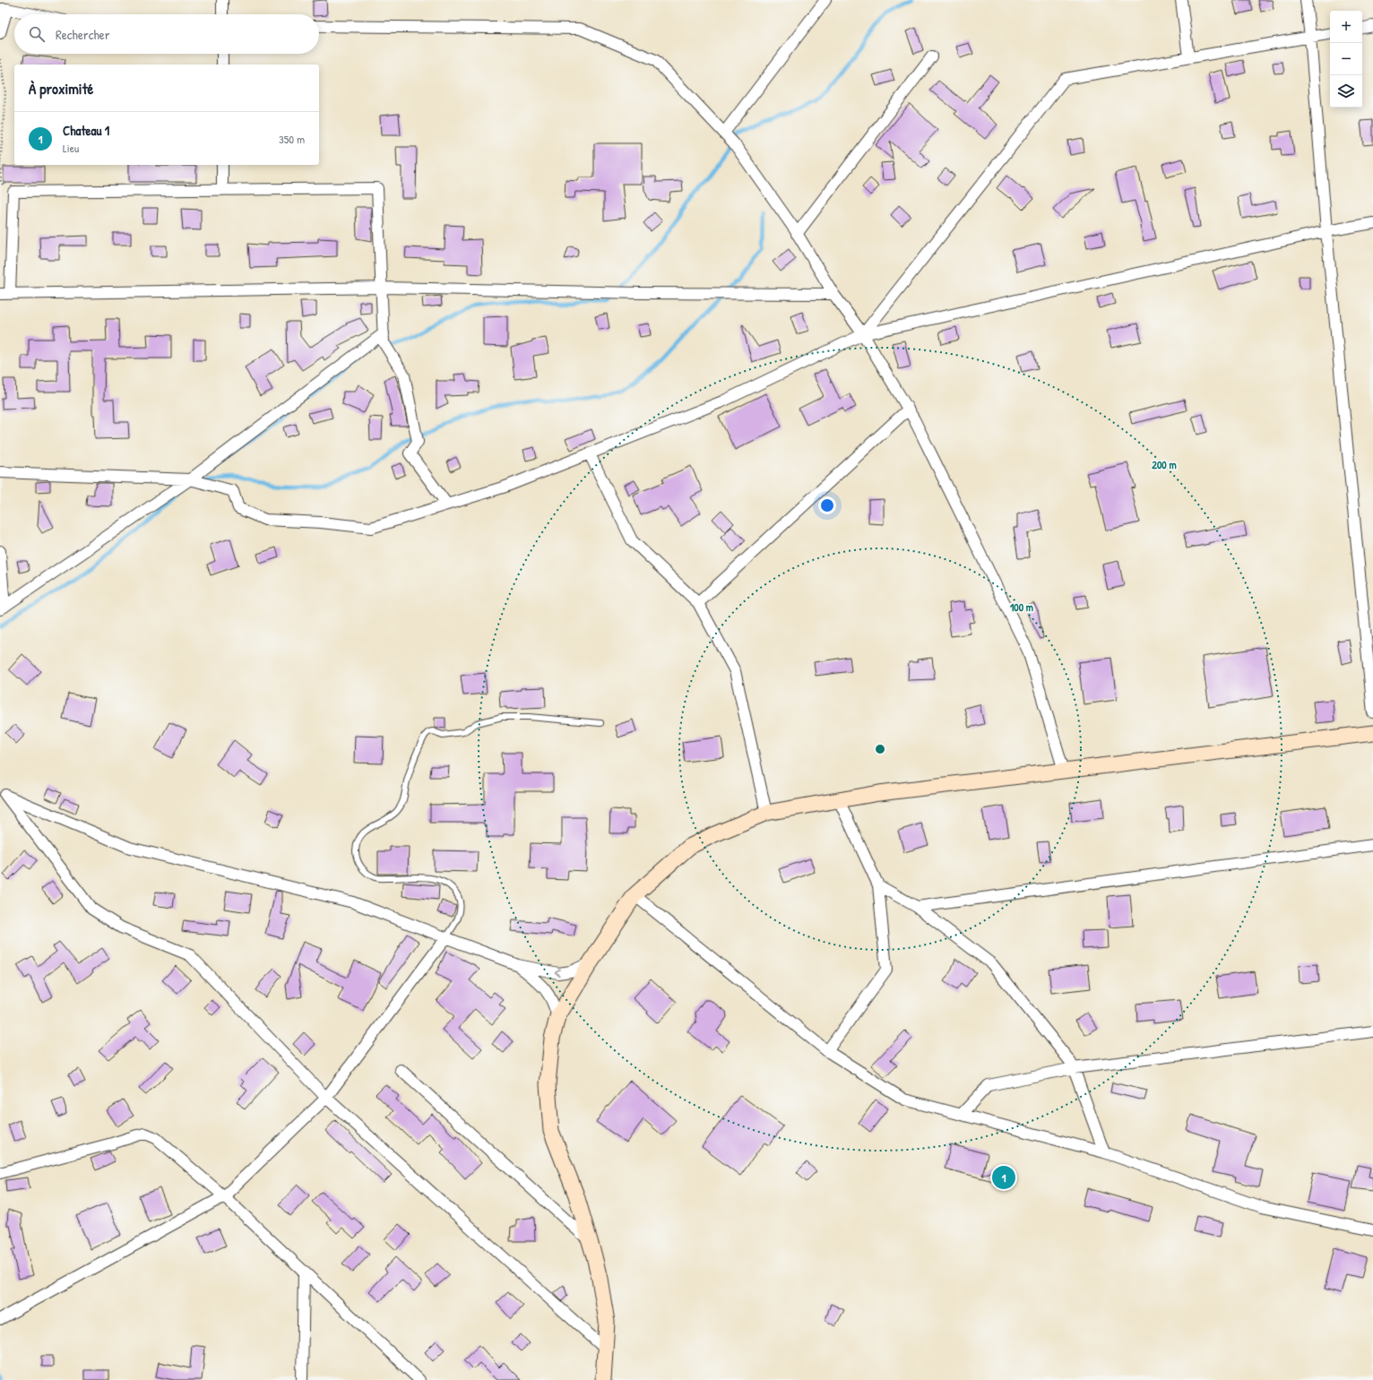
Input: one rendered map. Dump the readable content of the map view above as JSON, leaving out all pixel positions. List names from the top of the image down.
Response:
{
  "page": {
    "map_buttons": ["+", "−"],
    "search": "Rechercher",
    "heading": "À proximité",
    "list": [
      {
        "mark": "1",
        "name": "Chateau 1",
        "note": "Lieu",
        "value": "350 m"
      }
    ],
    "pins": "1"
  },
  "rings": ["200 m", "100 m"]
}
